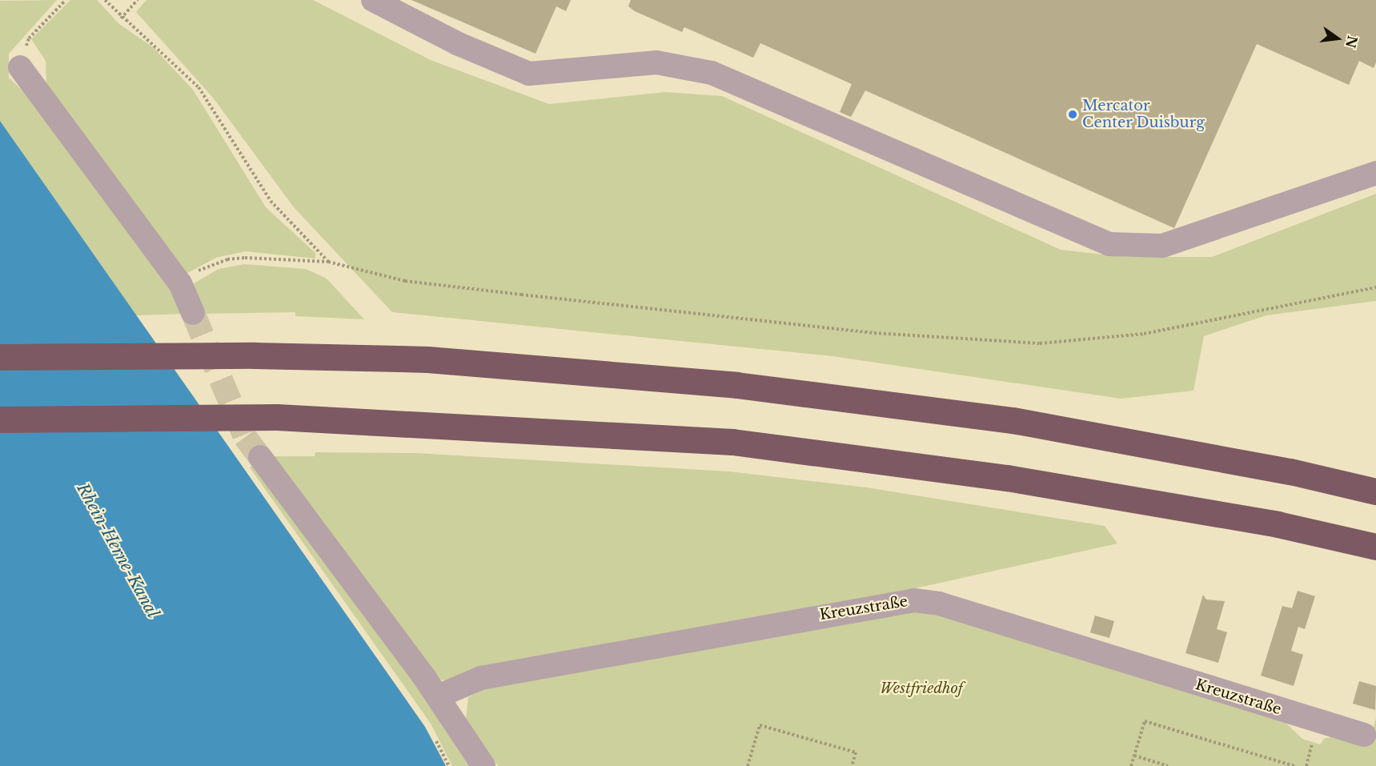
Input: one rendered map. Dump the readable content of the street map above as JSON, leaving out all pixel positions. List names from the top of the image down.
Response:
{
  "streets": {
    "street": ["Kreuzstraße"]
  },
  "water": ["Rhein-Herne-Kanal"],
  "parks": ["Westfriedhof"],
  "places": ["Mercator Center Duisburg"],
  "north": "right"
}
